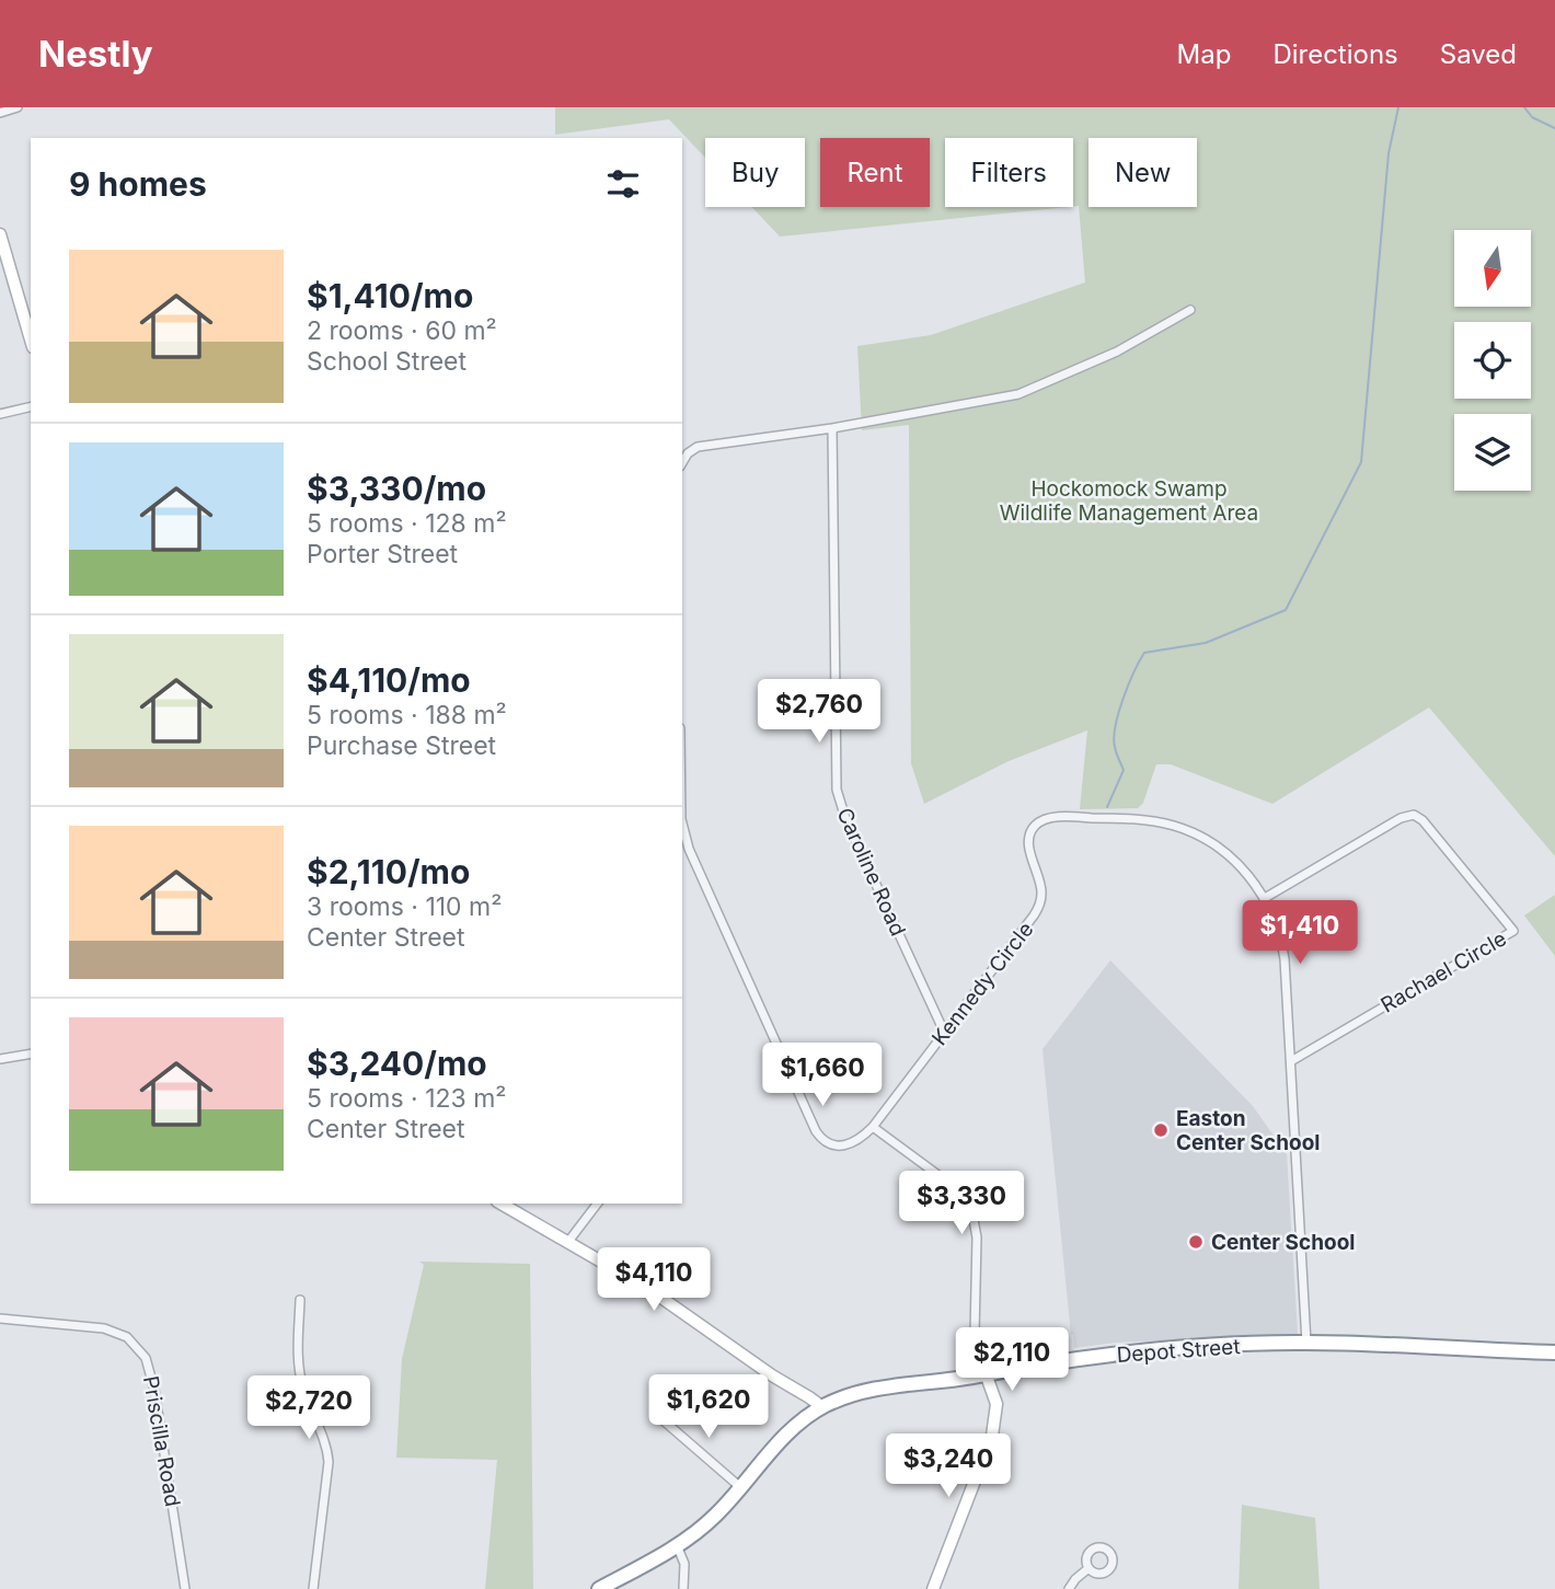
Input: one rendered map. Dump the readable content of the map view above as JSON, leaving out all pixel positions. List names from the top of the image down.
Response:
{
  "streets": {
    "highway": ["Depot Street"],
    "street": [
      "Caroline Road",
      "Rachael Circle",
      "Kennedy Circle",
      "Priscilla Road"
    ]
  },
  "crossings": [
    ["Caroline Road", "Kennedy Circle"],
    ["Rachael Circle", "Kennedy Circle"]
  ],
  "parks": ["Hockomock Swamp Wildlife Management Area"],
  "places": ["Easton Center School", "Center School"],
  "north": "bottom",
  "page": {
    "header": "Nestly",
    "nav": ["Map", "Directions", "Saved"],
    "chip": [
      "Buy",
      "Rent",
      "Filters",
      "New"
    ],
    "heading": "9 homes",
    "list": [
      {
        "name": "$1,410/mo",
        "note": "2 rooms · 60 m² · School Street"
      },
      {
        "name": "$3,330/mo",
        "note": "5 rooms · 128 m² · Porter Street"
      },
      {
        "name": "$4,110/mo",
        "note": "5 rooms · 188 m² · Purchase Street"
      },
      {
        "name": "$2,110/mo",
        "note": "3 rooms · 110 m² · Center Street"
      },
      {
        "name": "$3,240/mo",
        "note": "5 rooms · 123 m² · Center Street"
      }
    ],
    "price": [
      "$2,760",
      "$1,410",
      "$1,660",
      "$3,330",
      "$4,110",
      "$2,110",
      "$1,620",
      "$2,720",
      "$3,240"
    ]
  }
}
